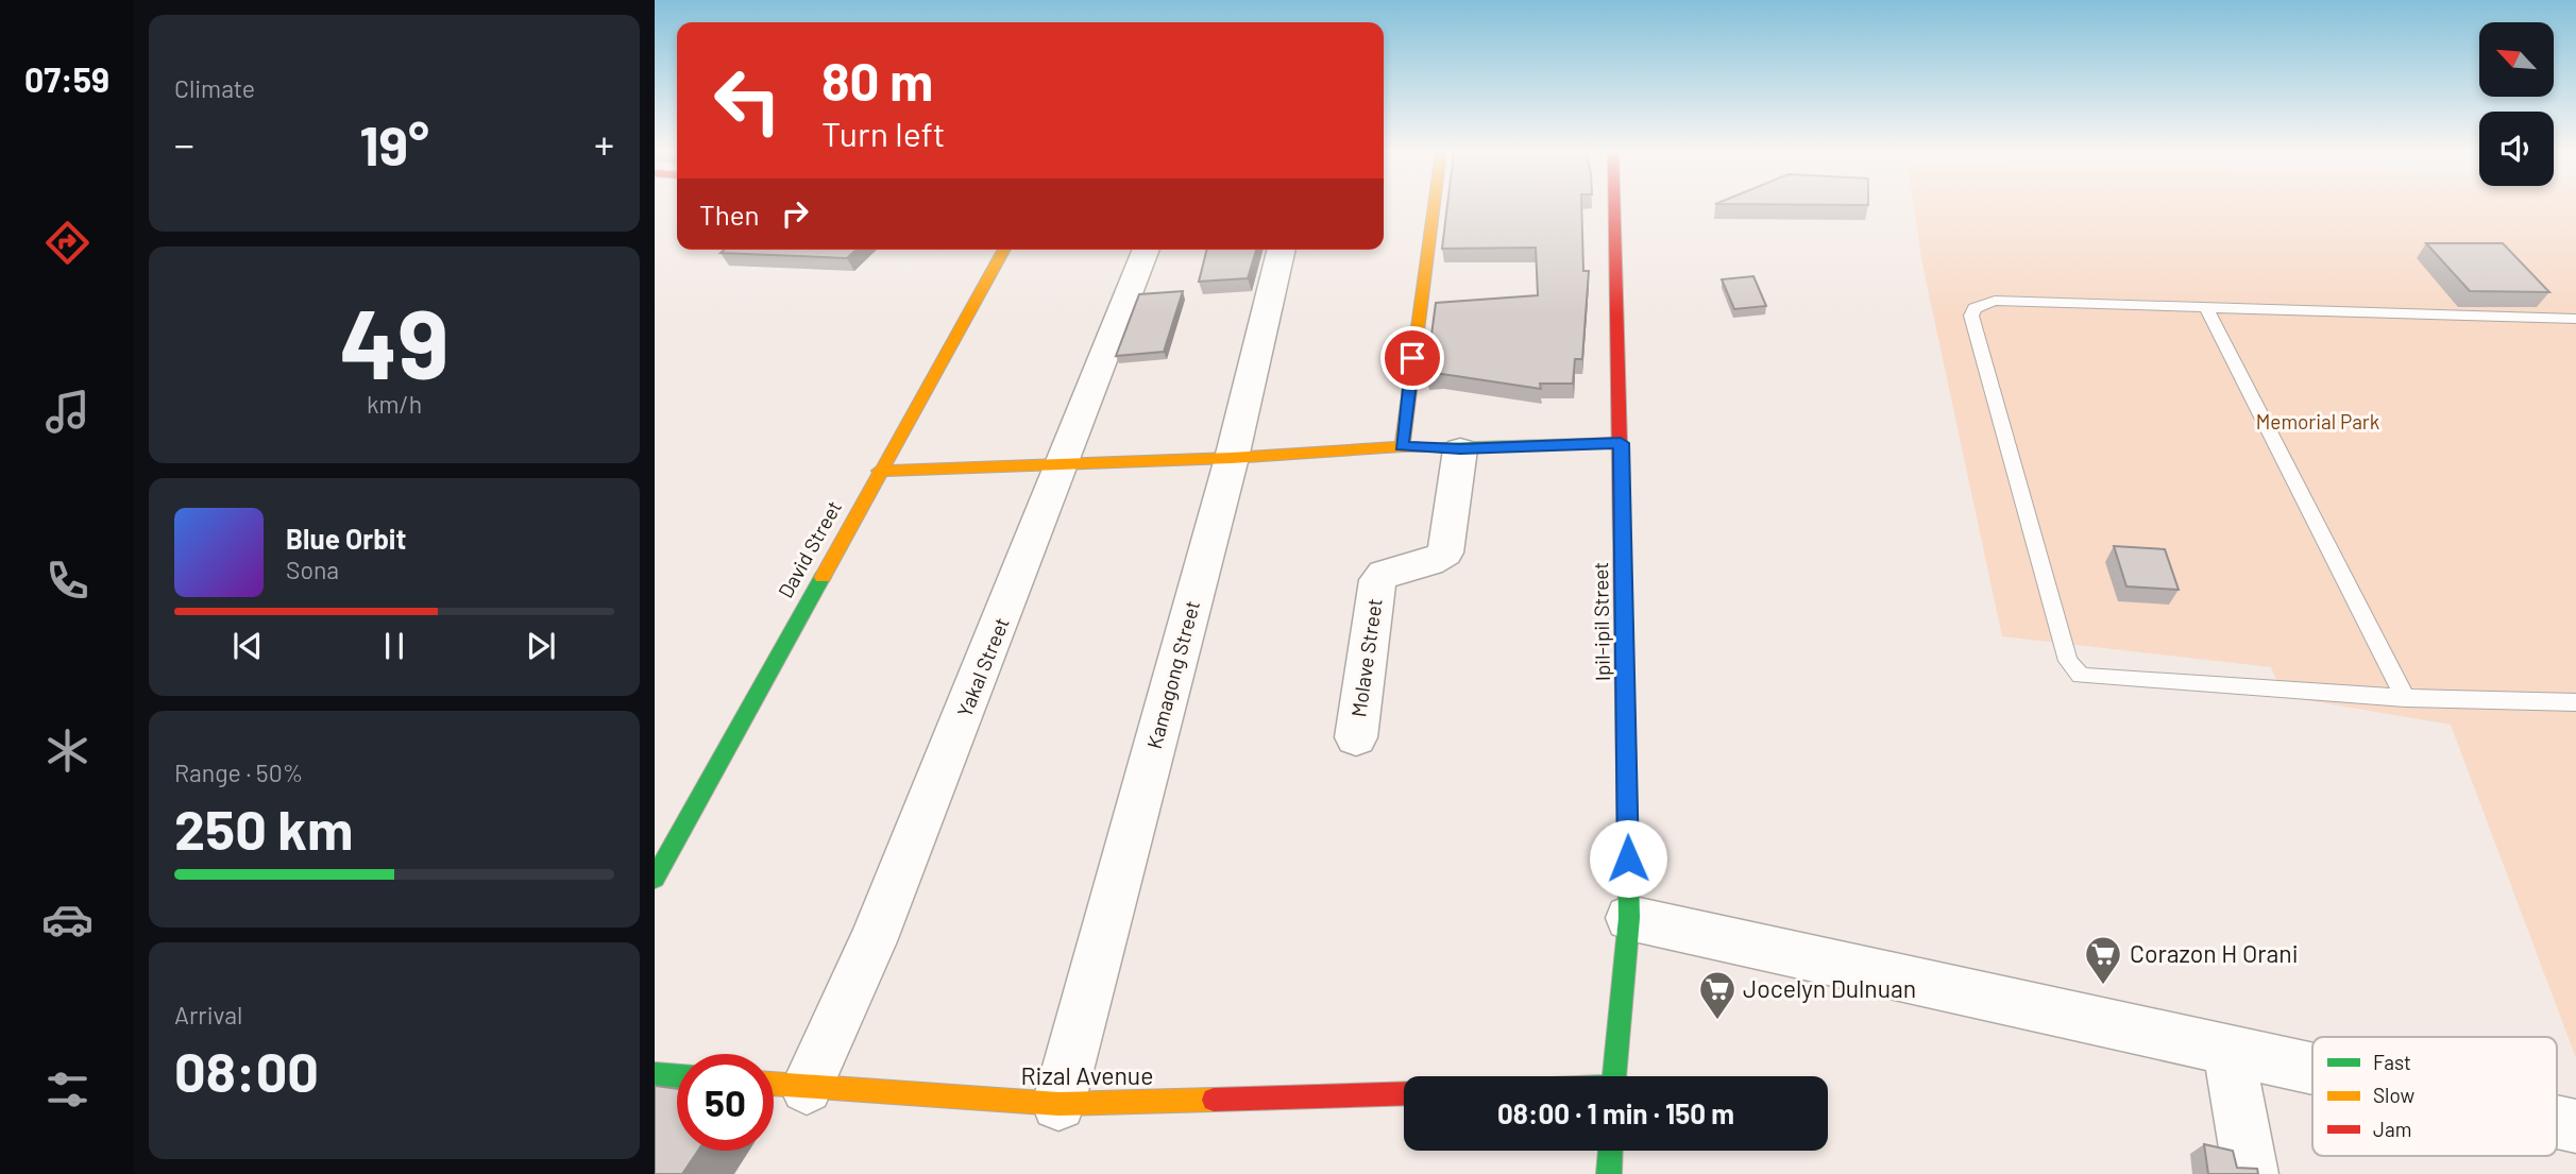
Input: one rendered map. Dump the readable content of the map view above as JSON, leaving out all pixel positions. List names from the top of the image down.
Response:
{
  "streets": {
    "street": [
      "David Street",
      "Ipil-ipil Street",
      "Molave Street",
      "Yakal Street",
      "Kamagong Street",
      "Rizal Avenue"
    ]
  },
  "crossings": [
    ["Yakal Street", "Rizal Avenue"],
    ["Kamagong Street", "Rizal Avenue"]
  ],
  "parks": ["Memorial Park"],
  "places": {
    "supermarket": ["Corazon H Orani", "Jocelyn Dulnuan"]
  },
  "legend": ["Fast", "Slow", "Jam"],
  "north": "top left",
  "page": {
    "tabs": "07:59",
    "tile": [
      "Climate",
      ["49", "km/h"],
      ["Range · 50%", "250 km"],
      ["Arrival", "08:00"]
    ],
    "turn": ["80 m", "Turn left"],
    "heat": ["−", "19°", "+"],
    "then": "Then",
    "song": ["Blue Orbit", "Sona"],
    "limit": "50",
    "trip": "08:00 · 1 min · 150 m"
  }
}
